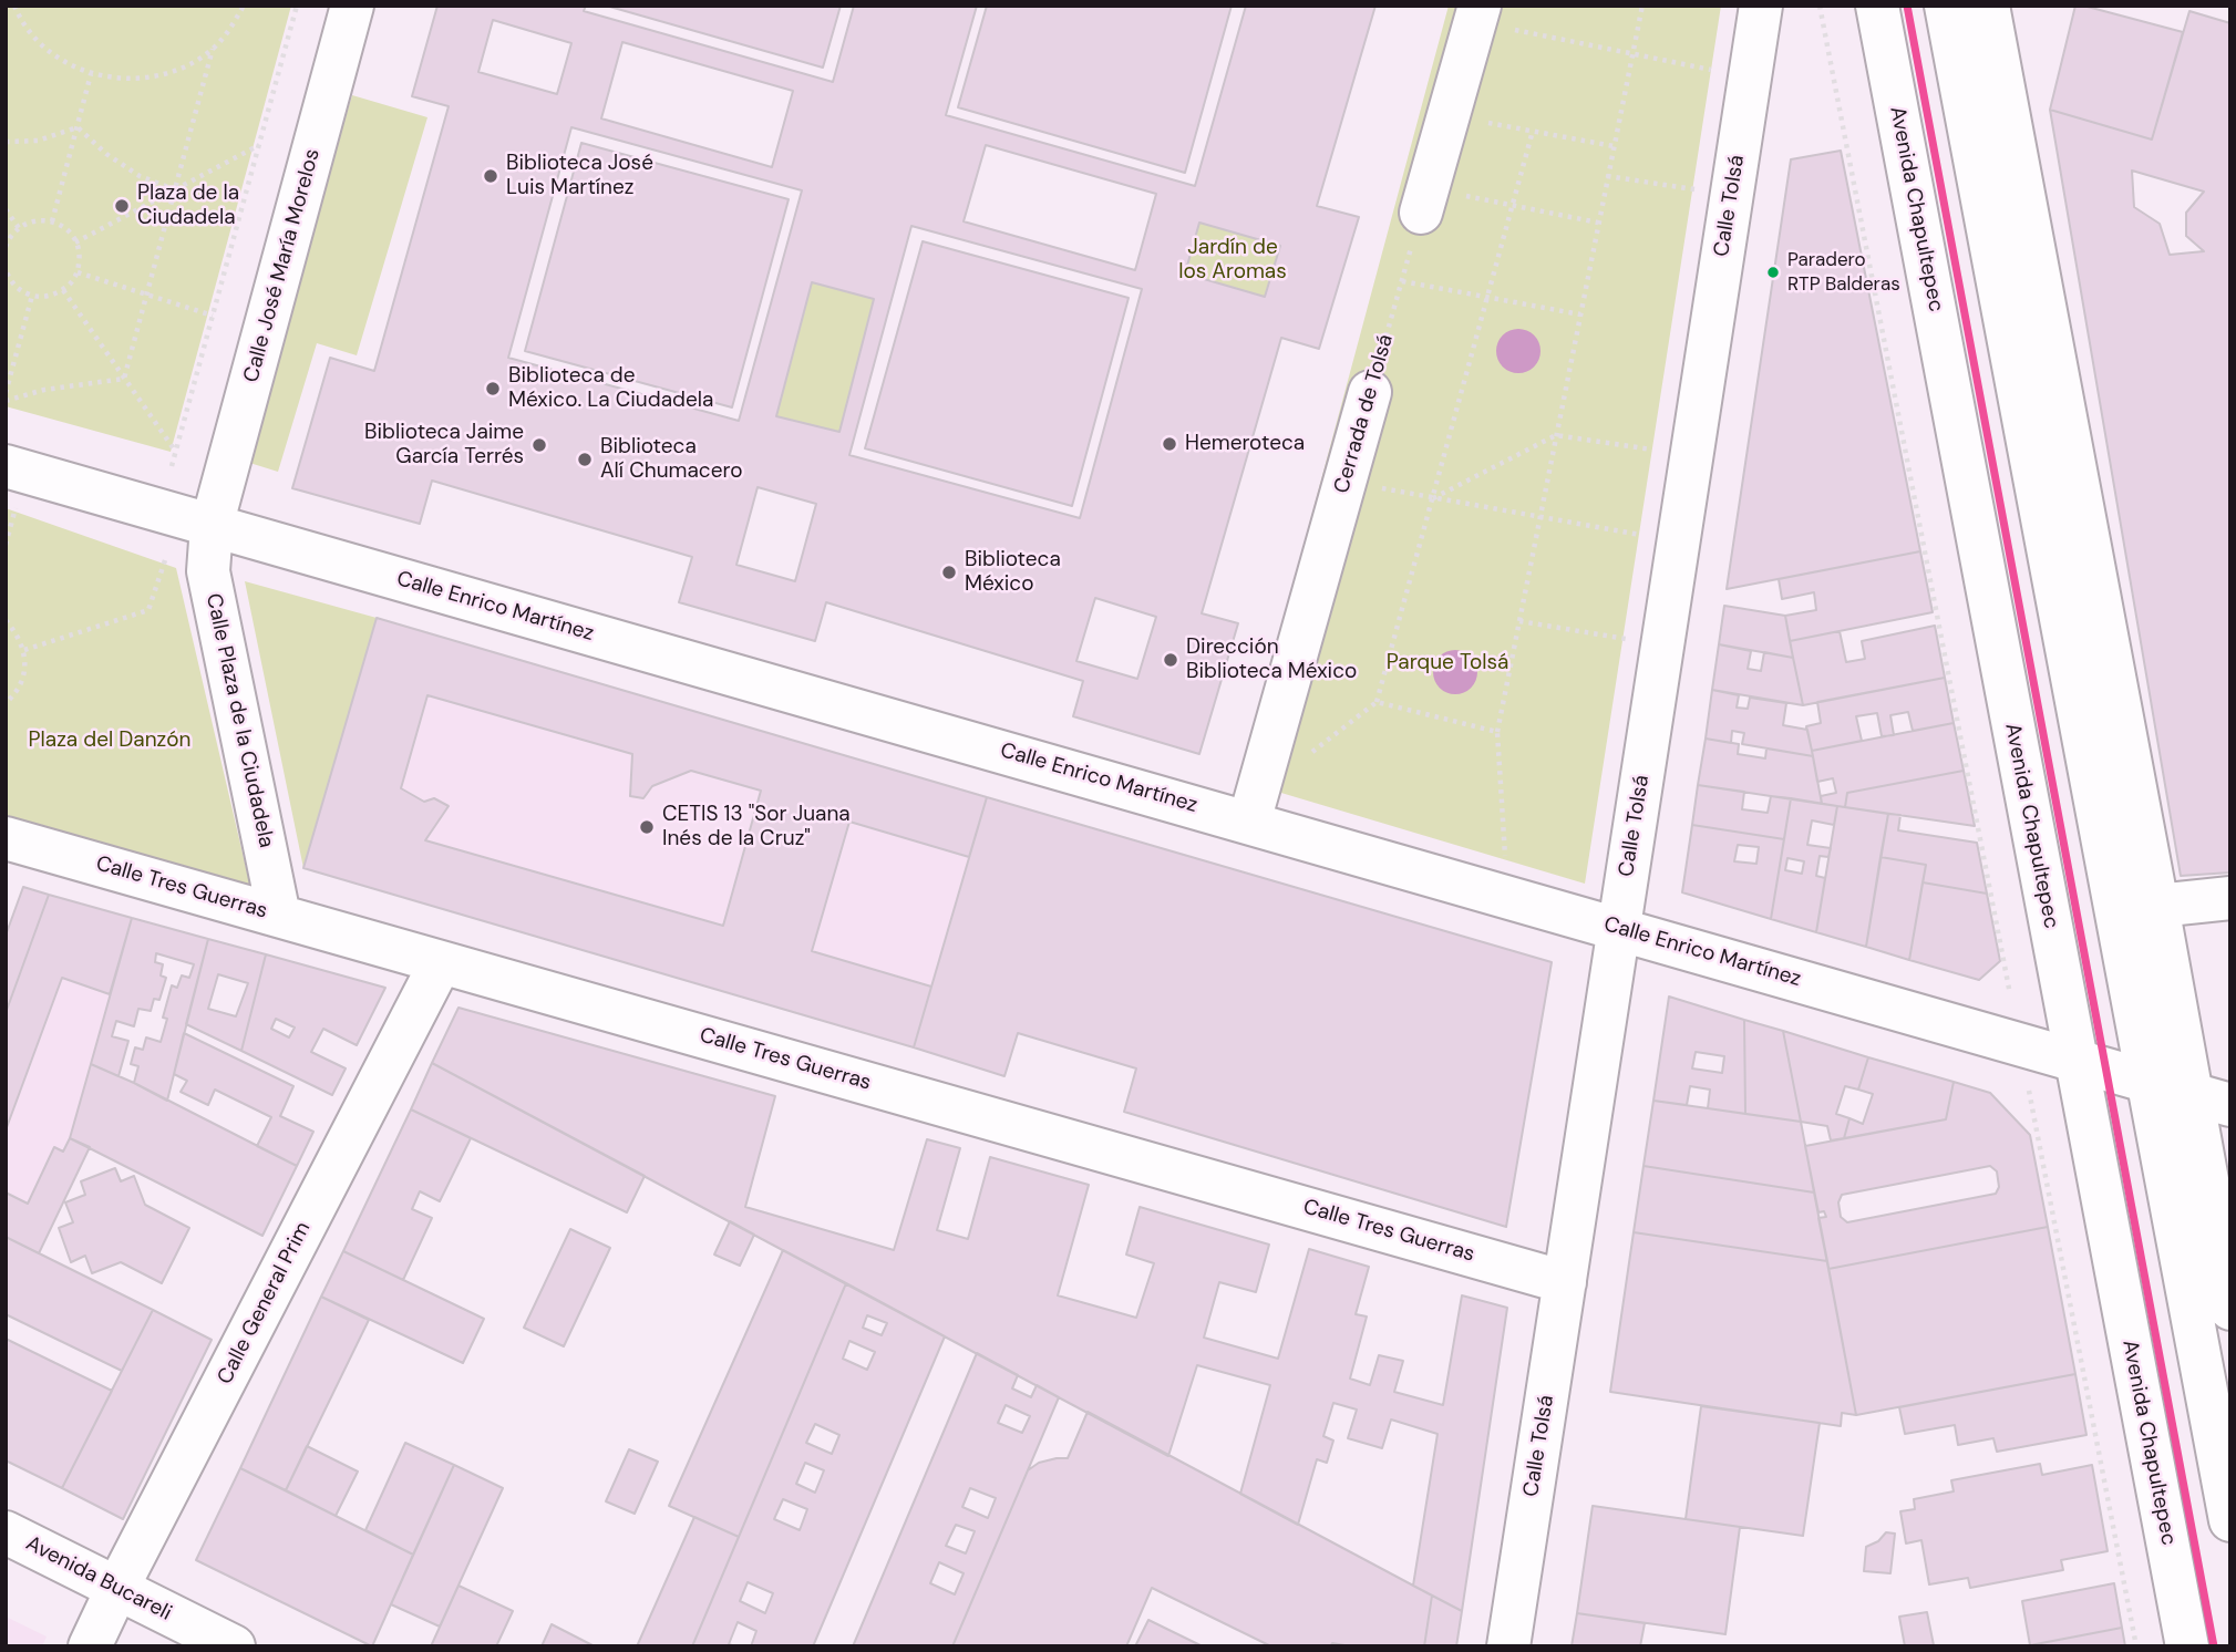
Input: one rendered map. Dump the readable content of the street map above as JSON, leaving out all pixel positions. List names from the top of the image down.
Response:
{
  "streets": {
    "street": [
      "Calle Tolsá",
      "Avenida Chapultepec",
      "Calle José María Morelos",
      "Cerrada de Tolsá",
      "Calle Enrico Martínez",
      "Calle Plaza de la Ciudadela",
      "Calle Tres Guerras",
      "Calle General Prim",
      "Avenida Bucareli"
    ]
  },
  "crossings": [
    ["Calle Tolsá", "Calle Enrico Martínez"],
    ["Calle Tolsá", "Calle Tres Guerras"],
    ["Avenida Chapultepec", "Calle Enrico Martínez"],
    ["Calle José María Morelos", "Calle Enrico Martínez"],
    ["Calle José María Morelos", "Calle Plaza de la Ciudadela"],
    ["Cerrada de Tolsá", "Calle Enrico Martínez"],
    ["Calle Enrico Martínez", "Calle Plaza de la Ciudadela"],
    ["Calle Plaza de la Ciudadela", "Calle Tres Guerras"],
    ["Calle Tres Guerras", "Calle General Prim"],
    ["Calle General Prim", "Avenida Bucareli"]
  ],
  "parks": ["Jardín de los Aromas", "Parque Tolsá", "Plaza del Danzón"],
  "places": [
    "Biblioteca José Luis Martínez",
    "Plaza de la Ciudadela",
    "Paradero RTP Balderas",
    "Biblioteca de México. La Ciudadela",
    "Hemeroteca",
    "Biblioteca Jaime García Terrés",
    "Biblioteca Alí Chumacero",
    "Biblioteca México",
    "Dirección Biblioteca México",
    "CETIS 13 \"Sor Juana Inés de la Cruz\""
  ]
}
